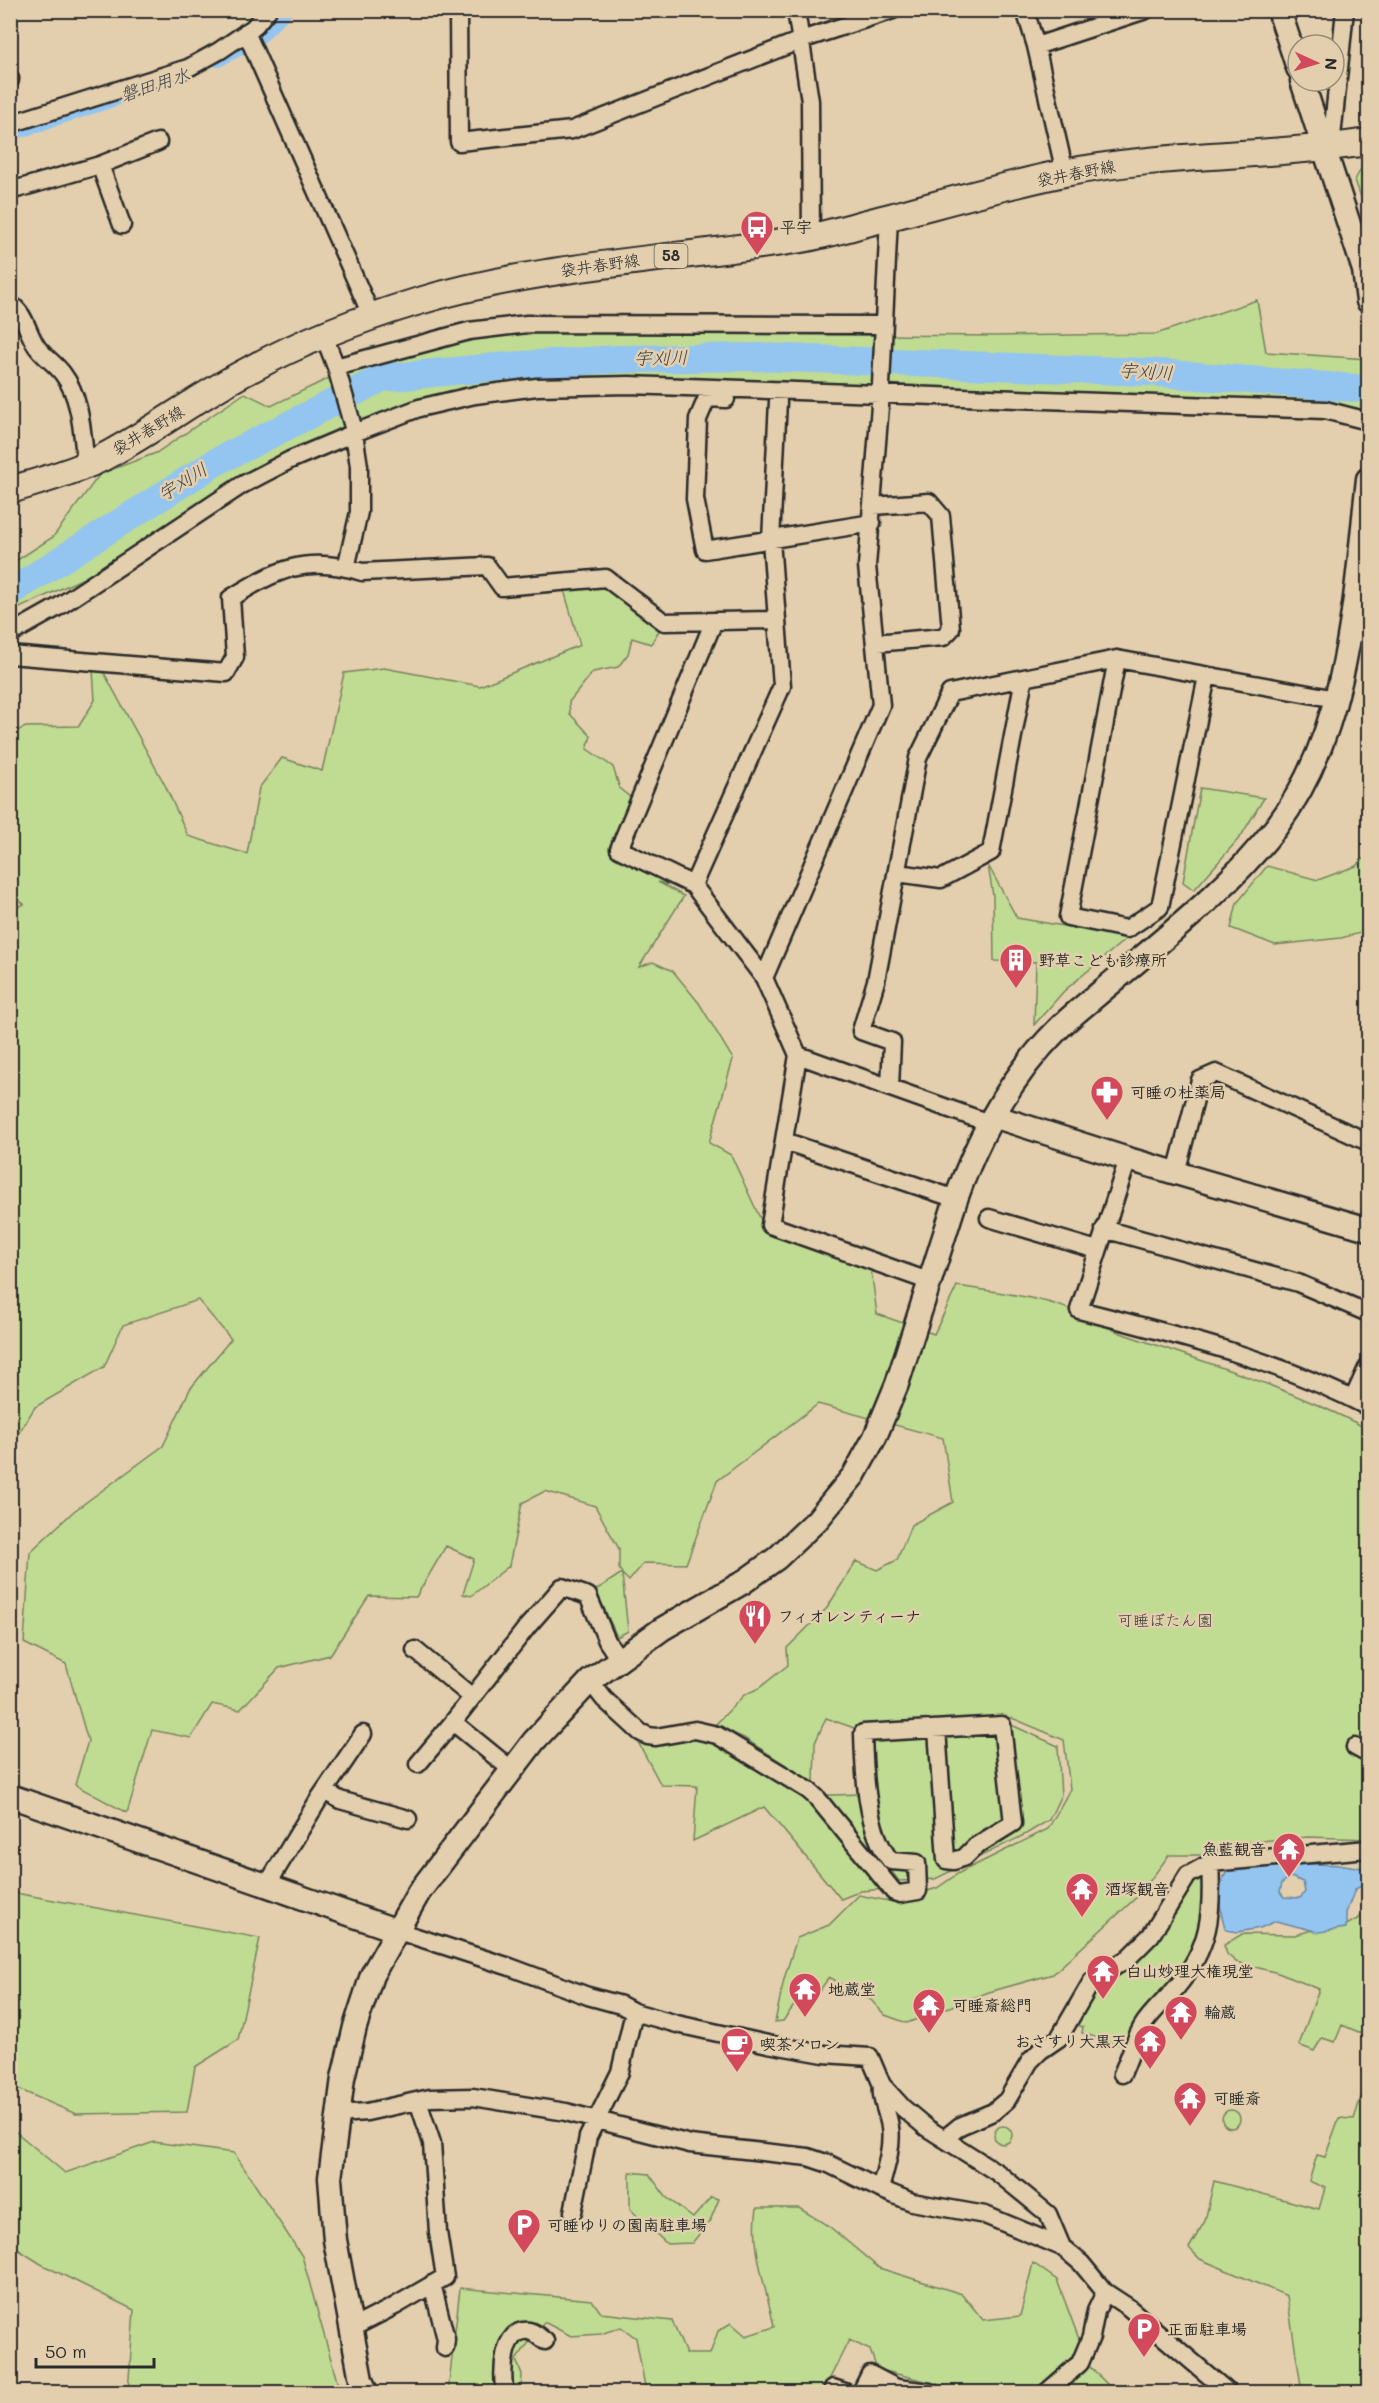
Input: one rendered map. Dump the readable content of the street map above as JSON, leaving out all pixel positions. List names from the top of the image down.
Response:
{
  "streets": {
    "main road": ["袋井春野線", "58"]
  },
  "water": ["磐田用水", "宇刈川"],
  "parks": ["可睡ぼたん園"],
  "places": {
    "bus stop": ["平宇"],
    "building": ["野草こども診療所"],
    "pharmacy": ["可睡の杜薬局"],
    "restaurant": ["フィオレンティーナ"],
    "temple": [
      "魚藍観音",
      "酒塚観音",
      "白山妙理大権現堂",
      "地蔵堂",
      "可睡斎総門",
      "輪蔵",
      "おさすり大黒天",
      "可睡斎"
    ],
    "cafe": ["喫茶メロン"],
    "parking": ["可睡ゆりの園南駐車場", "正面駐車場"]
  },
  "scale_bar": "50 m",
  "north": "right"
}
